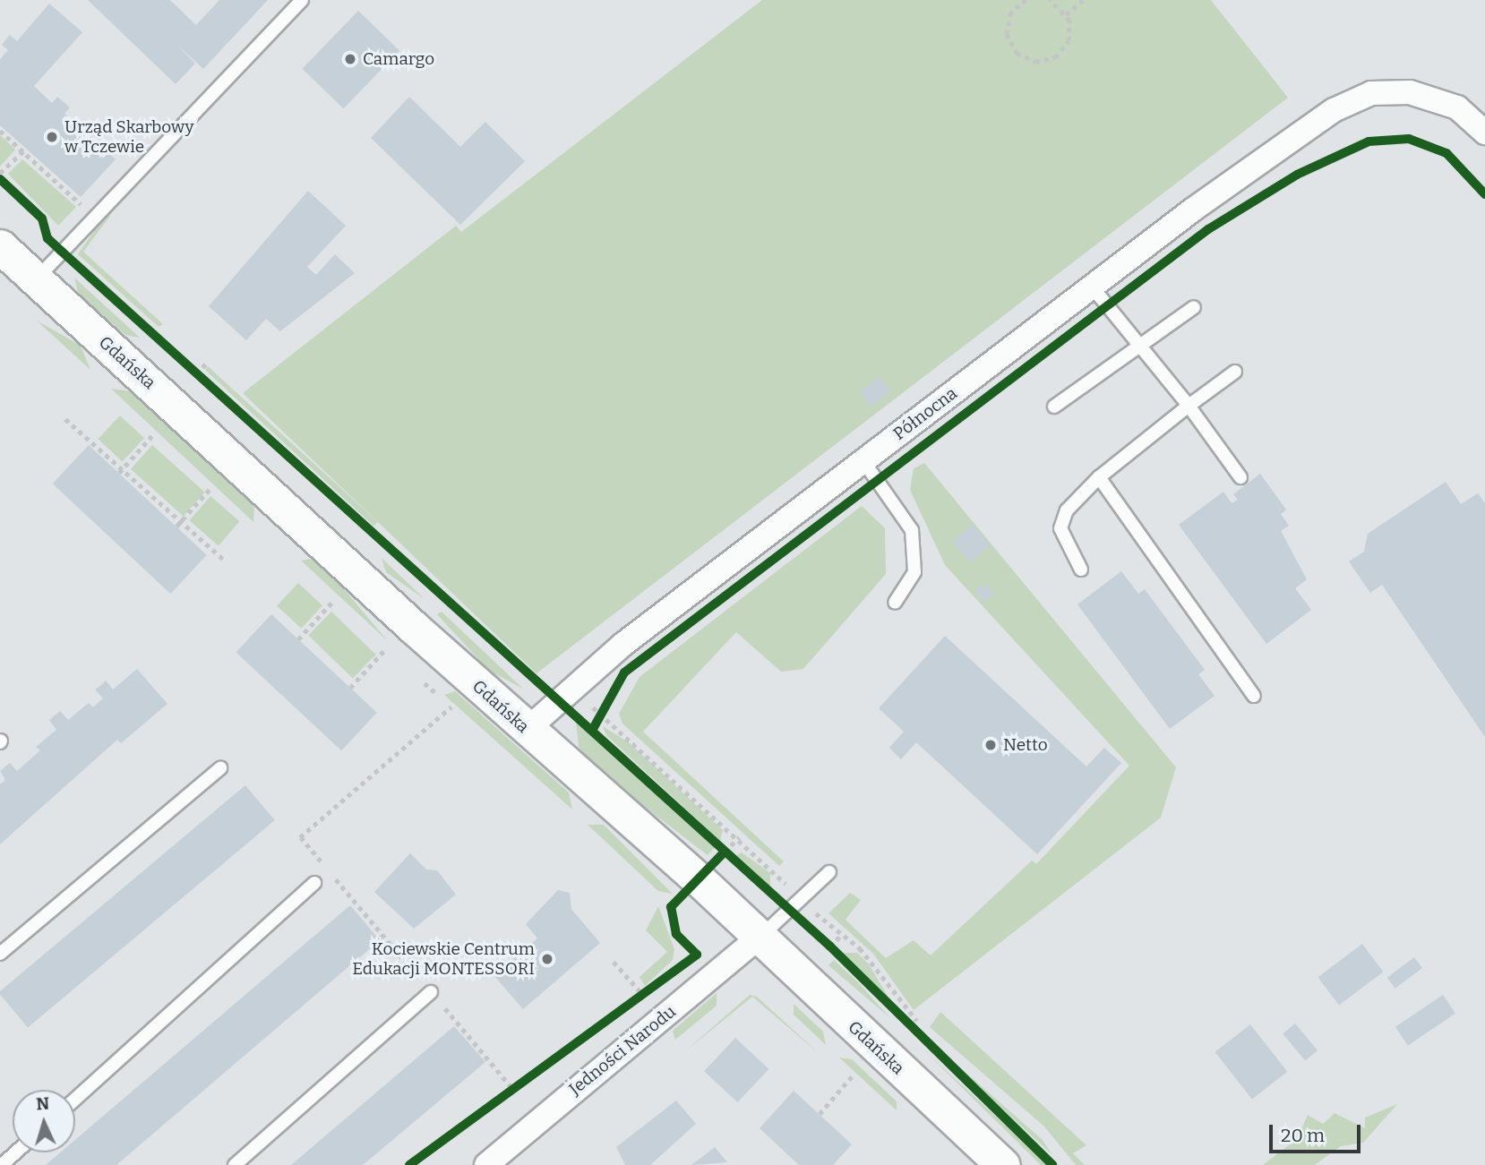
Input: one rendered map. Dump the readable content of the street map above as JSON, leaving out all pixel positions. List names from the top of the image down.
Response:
{
  "streets": {
    "street": ["Gdańska", "Północna", "Jedności Narodu"]
  },
  "crossings": [
    ["Gdańska", "Północna"],
    ["Gdańska", "Jedności Narodu"]
  ],
  "places": [
    "Camargo",
    "Urząd Skarbowy w Tczewie",
    "Netto",
    "Kociewskie Centrum Edukacji MONTESSORI"
  ],
  "scale_bar": "20 m",
  "north": "top"
}
